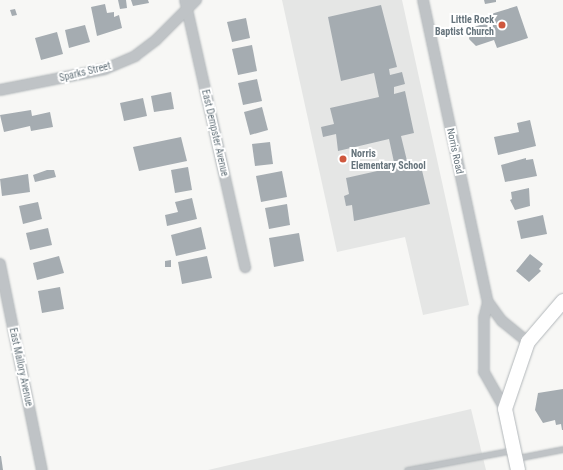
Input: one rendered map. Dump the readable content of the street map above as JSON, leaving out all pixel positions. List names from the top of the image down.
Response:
{
  "streets": {
    "main road": ["Norris Road"],
    "street": ["Sparks Street", "East Dempster Avenue", "East Mallory Avenue"]
  },
  "crossings": [
    ["Sparks Street", "East Dempster Avenue"]
  ],
  "places": ["Little Rock Baptist Church", "Norris Elementary School"]
}
